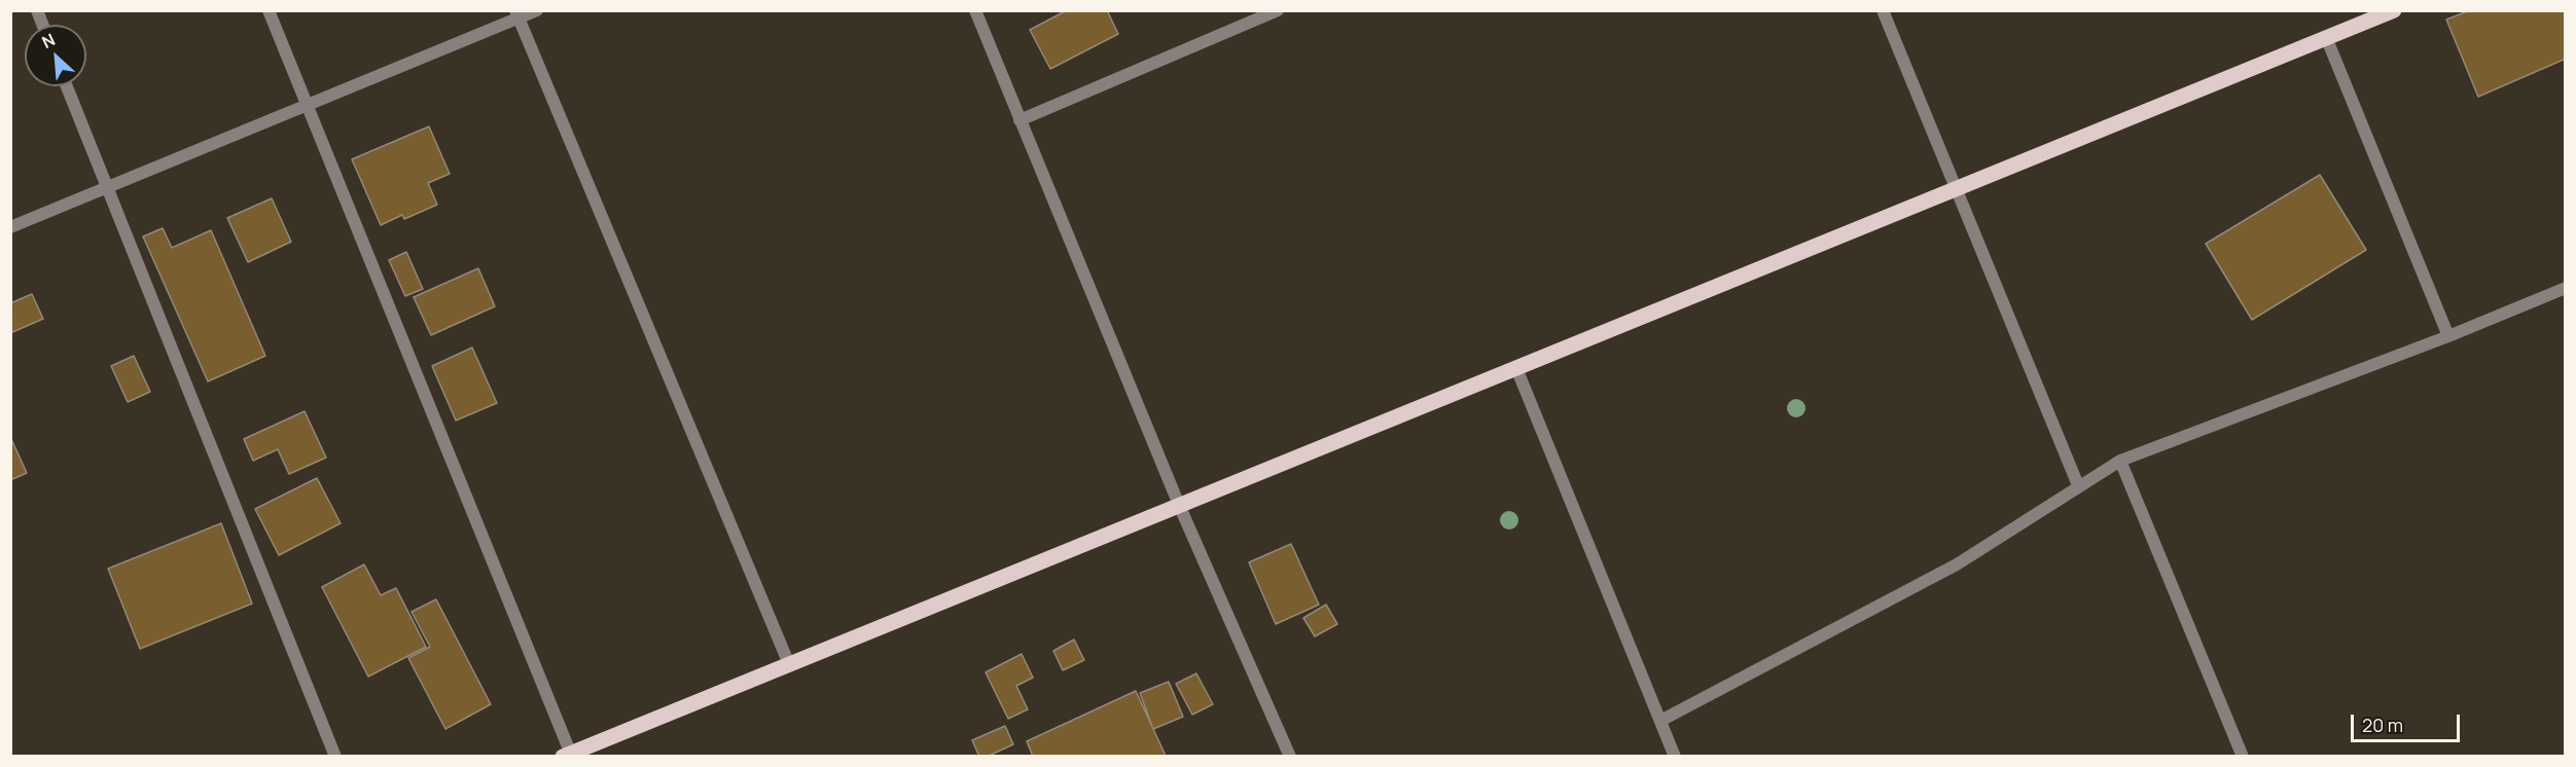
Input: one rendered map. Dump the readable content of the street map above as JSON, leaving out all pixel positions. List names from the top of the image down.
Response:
{
  "scale_bar": "20 m",
  "north": "top left"
}
